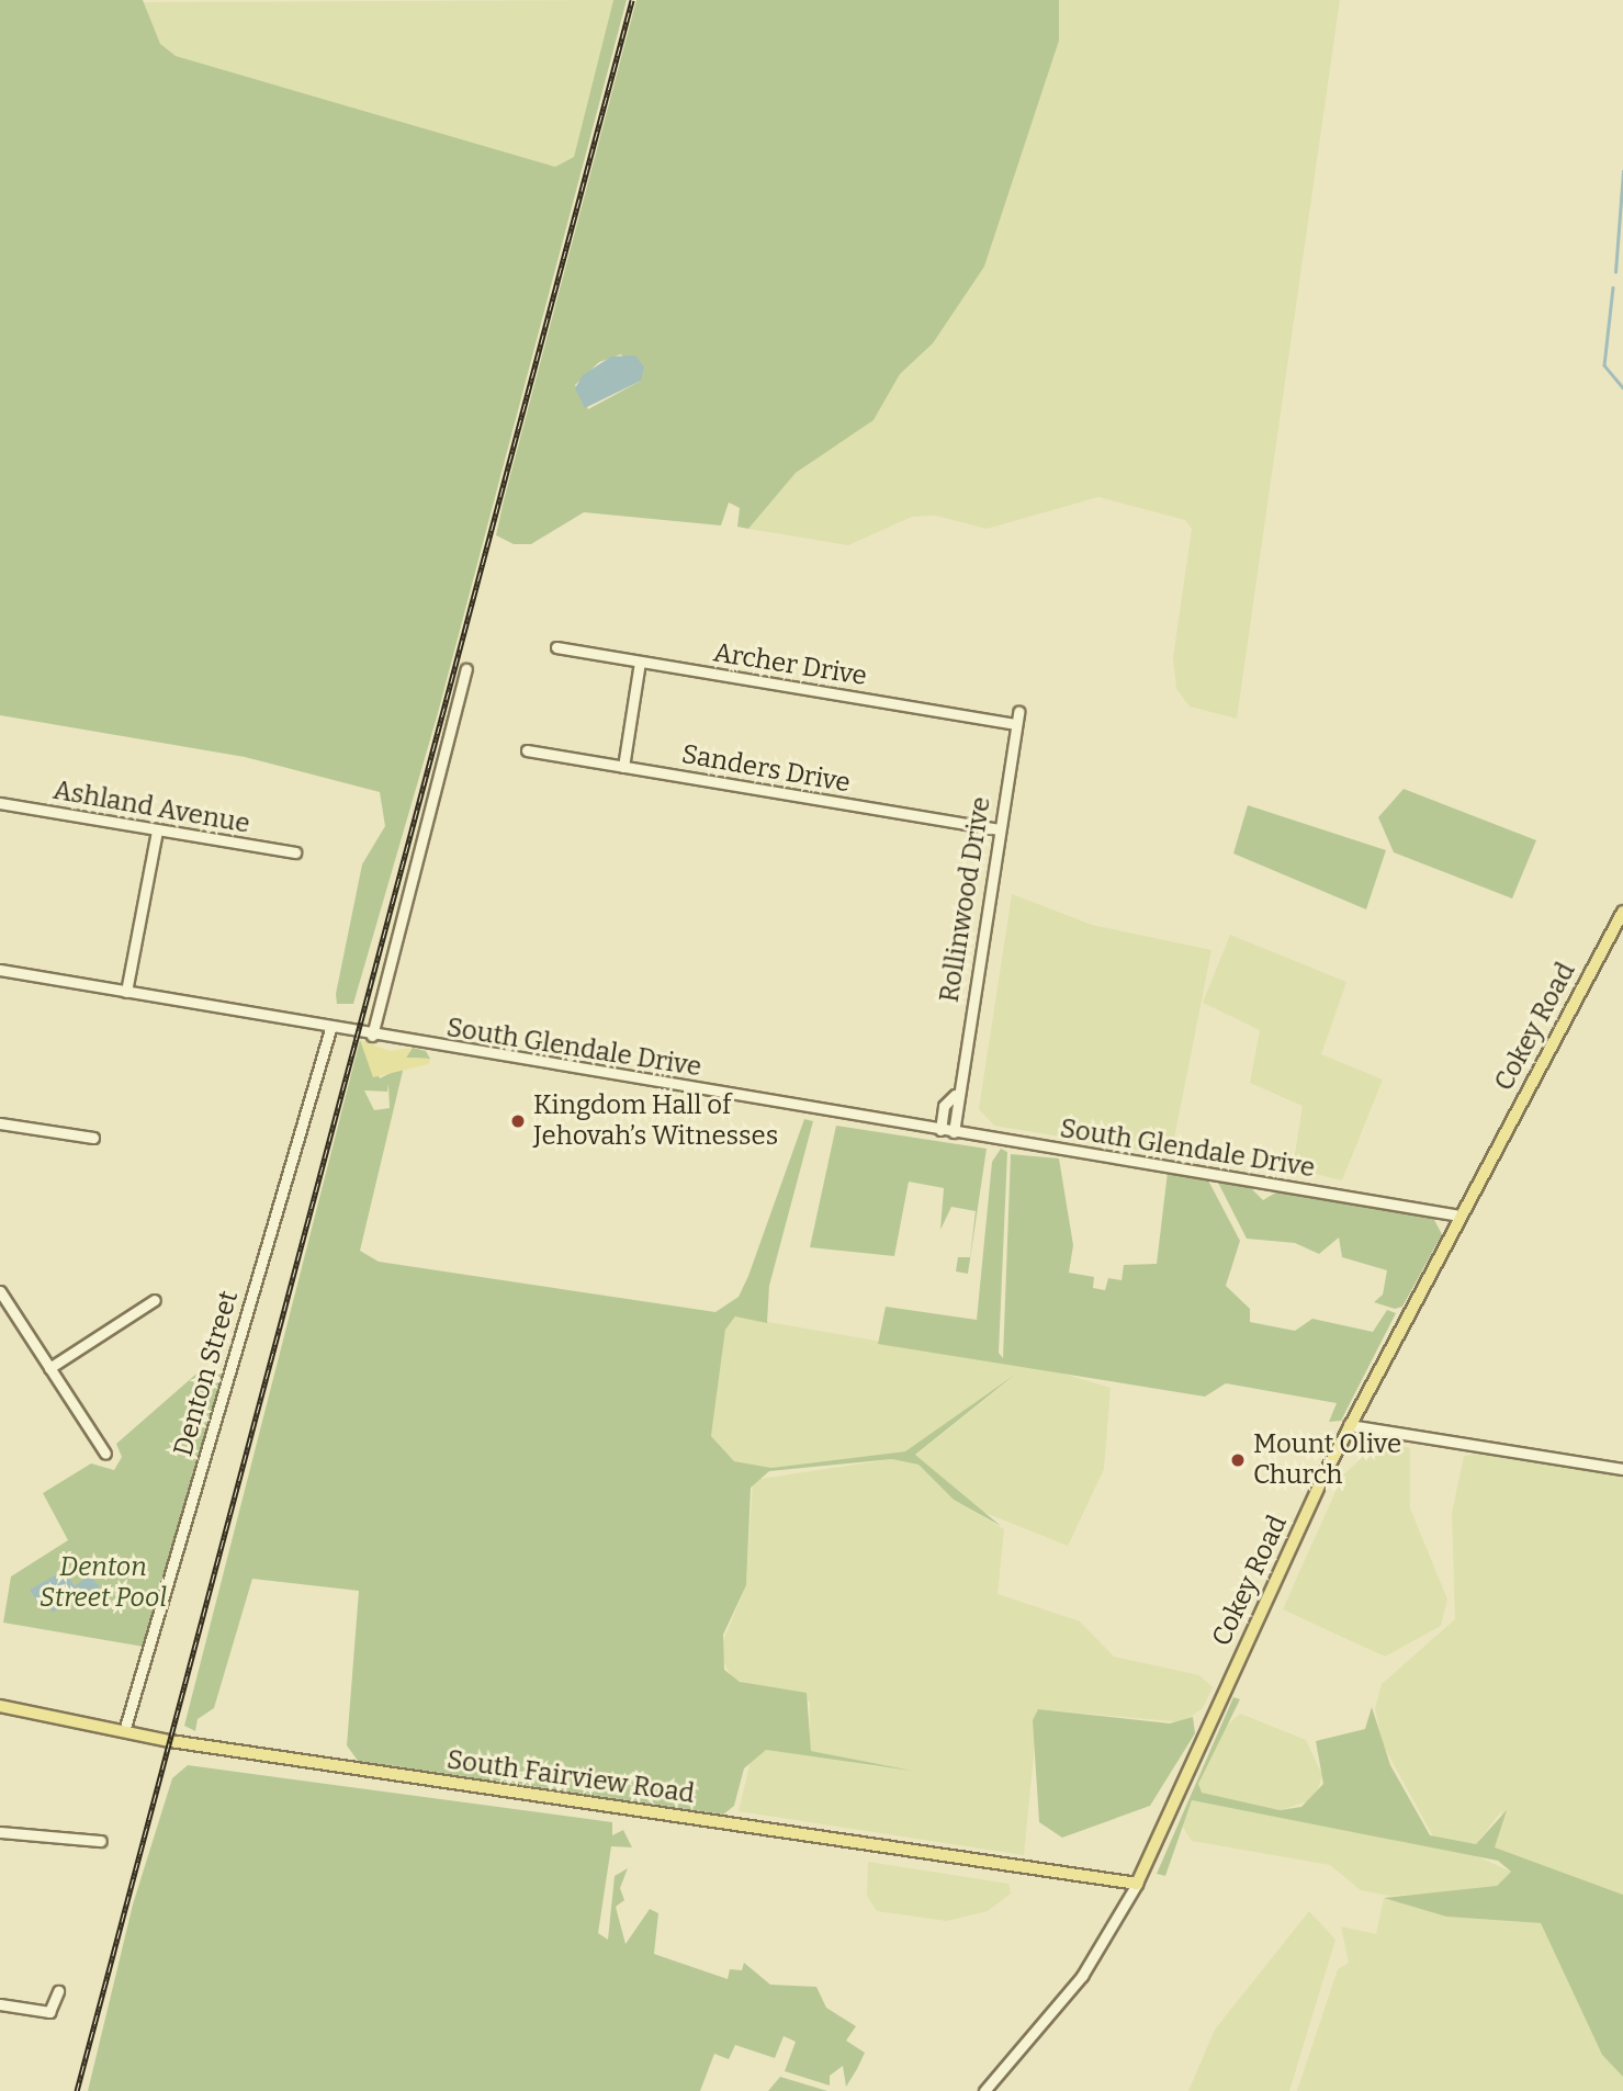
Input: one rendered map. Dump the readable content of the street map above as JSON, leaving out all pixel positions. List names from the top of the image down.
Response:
{
  "streets": {
    "main road": ["Cokey Road", "South Fairview Road"],
    "street": [
      "Archer Drive",
      "Sanders Drive",
      "Ashland Avenue",
      "Rollinwood Drive",
      "South Glendale Drive",
      "Denton Street"
    ]
  },
  "crossings": [
    ["Archer Drive", "Rollinwood Drive"],
    ["Sanders Drive", "Rollinwood Drive"],
    ["Rollinwood Drive", "South Glendale Drive"],
    ["Cokey Road", "South Glendale Drive"],
    ["Cokey Road", "South Fairview Road"],
    ["South Glendale Drive", "Denton Street"],
    ["Denton Street", "South Fairview Road"]
  ],
  "parks": ["Denton Street Pool"],
  "places": ["Kingdom Hall of Jehovah’s Witnesses", "Mount Olive Church"]
}
